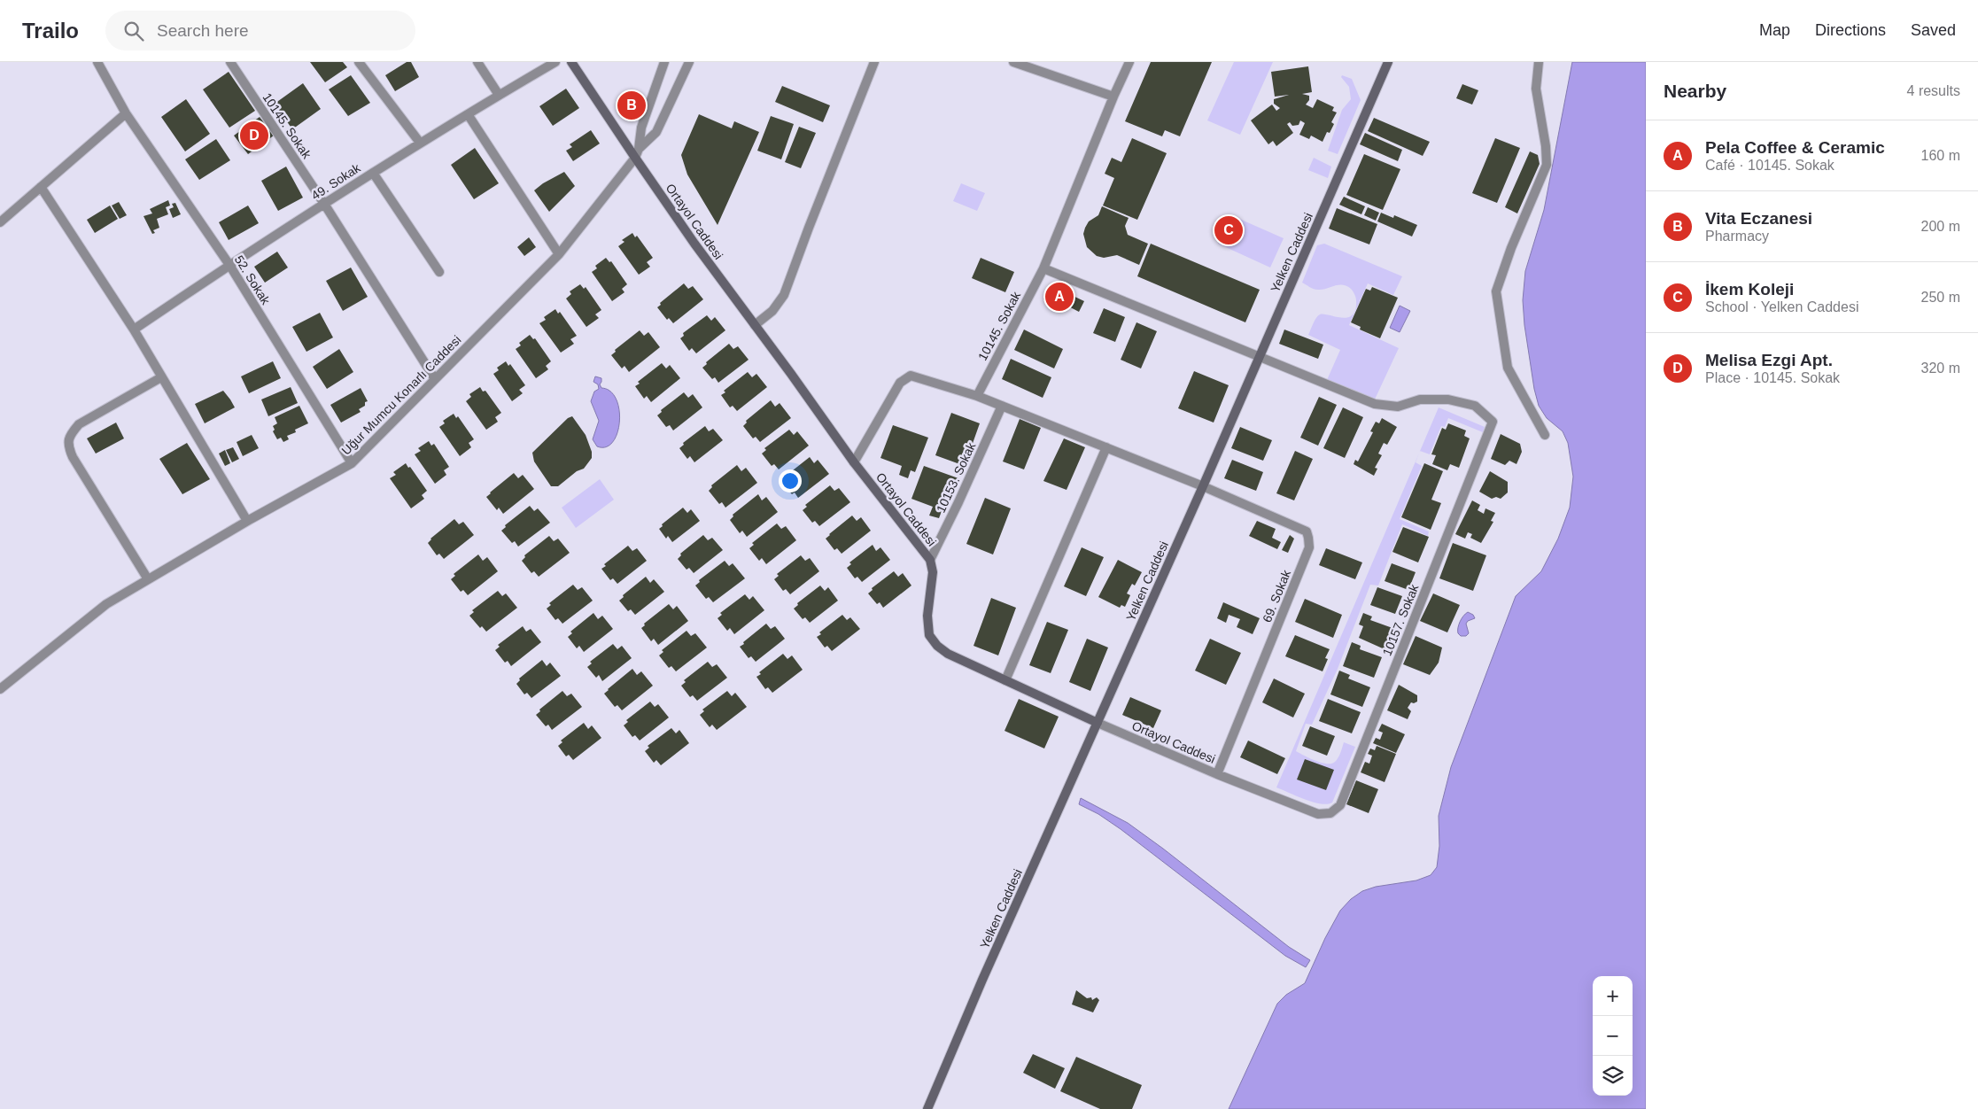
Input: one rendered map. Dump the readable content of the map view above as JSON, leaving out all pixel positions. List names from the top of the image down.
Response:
{
  "streets": {
    "street": [
      "10145. Sokak",
      "49. Sokak",
      "Ortayol Caddesi",
      "Yelken Caddesi",
      "52. Sokak",
      "Uğur Mumcu Konarlı Caddesi",
      "10153. Sokak",
      "69. Sokak",
      "10157. Sokak"
    ]
  },
  "crossings": [
    ["10145. Sokak", "49. Sokak"],
    ["10145. Sokak", "Uğur Mumcu Konarlı Caddesi"],
    ["10145. Sokak", "69. Sokak"],
    ["49. Sokak", "52. Sokak"],
    ["Ortayol Caddesi", "Yelken Caddesi"],
    ["Ortayol Caddesi", "Uğur Mumcu Konarlı Caddesi"],
    ["Ortayol Caddesi", "10153. Sokak"],
    ["Ortayol Caddesi", "69. Sokak"],
    ["Ortayol Caddesi", "10157. Sokak"],
    ["Yelken Caddesi", "69. Sokak"],
    ["Yelken Caddesi", "10157. Sokak"],
    ["52. Sokak", "Uğur Mumcu Konarlı Caddesi"],
    ["10153. Sokak", "69. Sokak"]
  ],
  "page": {
    "header": "Trailo",
    "search": "Search here",
    "nav": ["Map", "Directions", "Saved"],
    "heading": ["Nearby", "4 results"],
    "pins": [
      "B",
      "D",
      "C",
      "A"
    ],
    "list": [
      {
        "mark": "A",
        "name": "Pela Coffee & Ceramic",
        "note": "Café · 10145. Sokak",
        "value": "160 m"
      },
      {
        "mark": "B",
        "name": "Vita Eczanesi",
        "note": "Pharmacy",
        "value": "200 m"
      },
      {
        "mark": "C",
        "name": "İkem Koleji",
        "note": "School · Yelken Caddesi",
        "value": "250 m"
      },
      {
        "mark": "D",
        "name": "Melisa Ezgi Apt.",
        "note": "Place · 10145. Sokak",
        "value": "320 m"
      }
    ],
    "map_buttons": ["+", "−"]
  }
}
